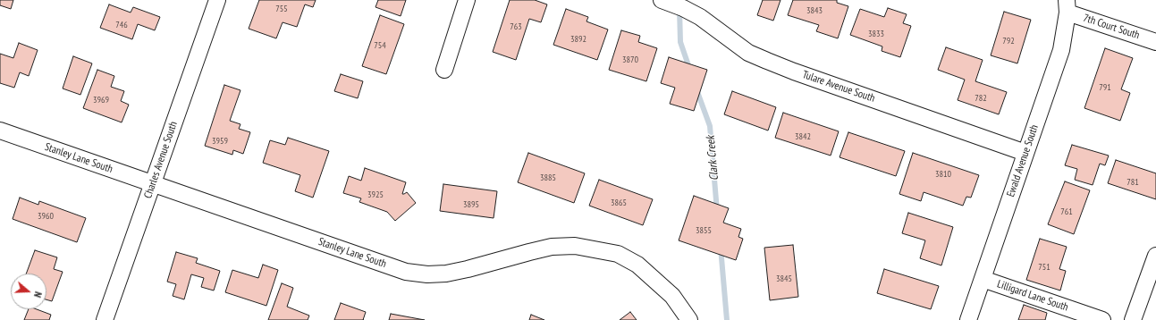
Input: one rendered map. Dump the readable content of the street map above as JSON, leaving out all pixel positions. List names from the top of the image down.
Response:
{
  "streets": {
    "street": [
      "7th Court South",
      "Tulare Avenue South",
      "Stanley Lane South",
      "Charles Avenue South",
      "Ewald Avenue South",
      "Lilligard Lane South"
    ]
  },
  "crossings": [
    ["7th Court South", "Ewald Avenue South"],
    ["Tulare Avenue South", "Ewald Avenue South"],
    ["Stanley Lane South", "Charles Avenue South"],
    ["Ewald Avenue South", "Lilligard Lane South"]
  ],
  "water": ["Clark Creek"],
  "house_numbers": [
    "755",
    "3843",
    "746",
    "763",
    "3833",
    "3892",
    "792",
    "754",
    "3870",
    "791",
    "782",
    "3969",
    "3842",
    "3959",
    "3810",
    "3885",
    "781",
    "3925",
    "3865",
    "3895",
    "761",
    "3960",
    "3855",
    "751",
    "3845"
  ],
  "north": "right"
}
